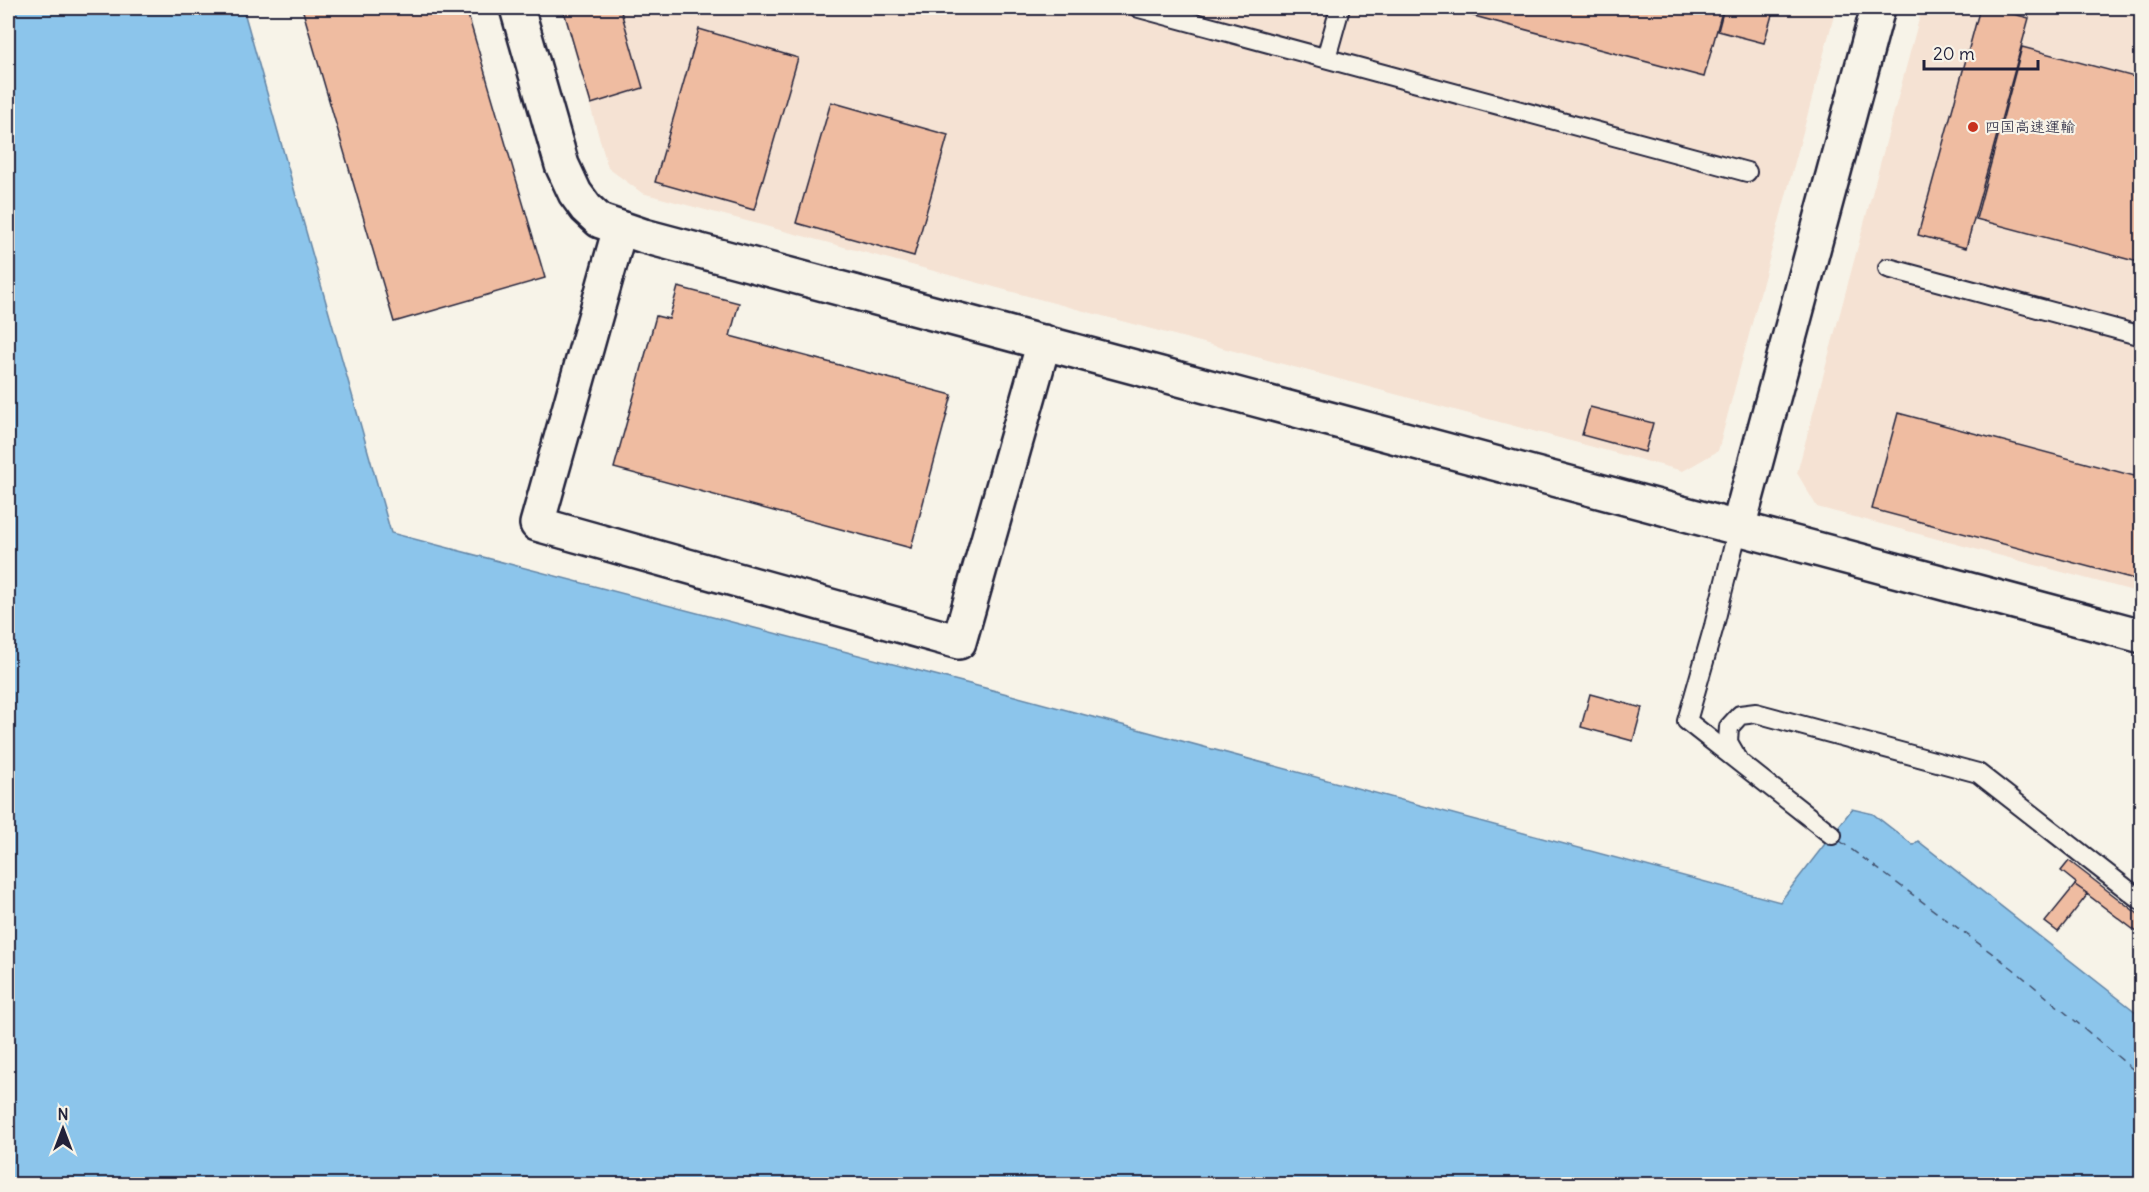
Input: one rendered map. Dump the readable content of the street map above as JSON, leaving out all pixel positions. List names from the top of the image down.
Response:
{
  "places": ["四国高速運輸"],
  "scale_bar": "20 m",
  "north": "top"
}
